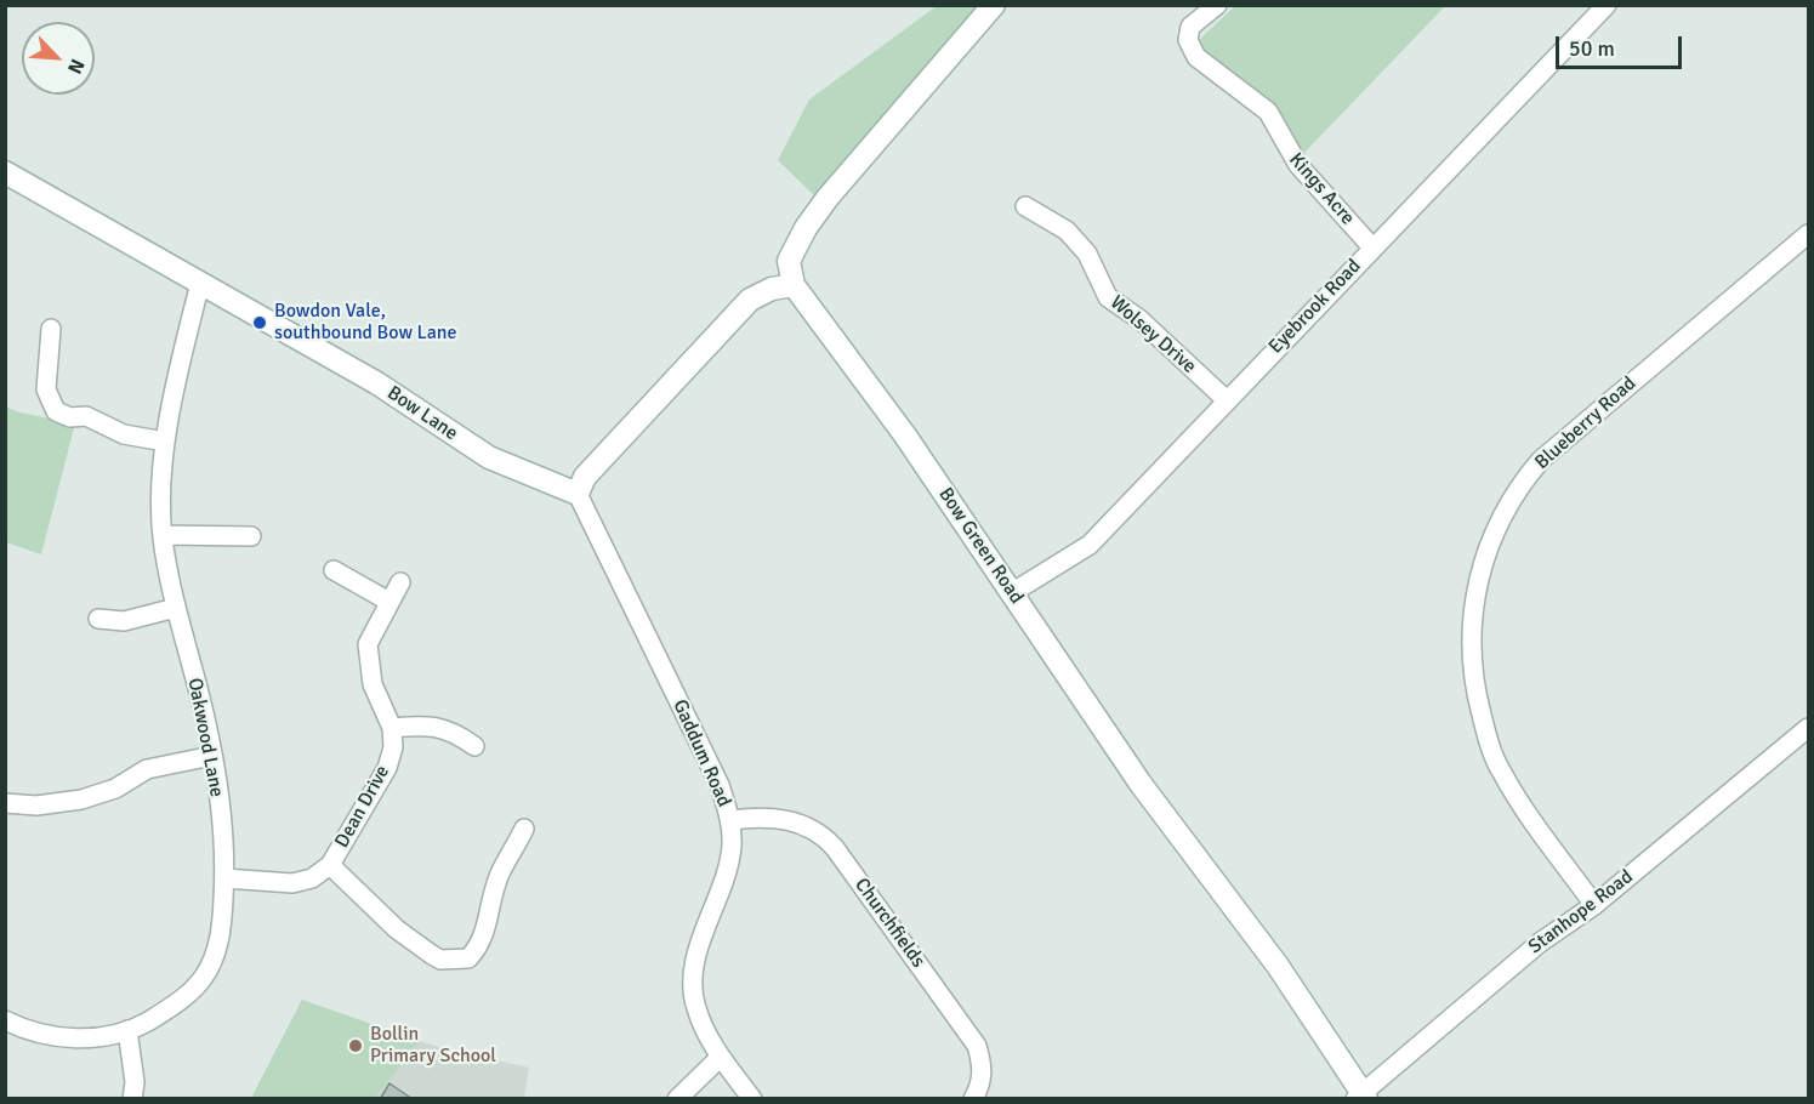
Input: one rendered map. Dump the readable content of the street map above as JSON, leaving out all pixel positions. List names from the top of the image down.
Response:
{
  "streets": {
    "main road": ["Bow Lane", "Bow Green Road"],
    "street": [
      "Kings Acre",
      "Eyebrook Road",
      "Wolsey Drive",
      "Blueberry Road",
      "Oakwood Lane",
      "Gaddum Road",
      "Dean Drive",
      "Stanhope Road",
      "Churchfields"
    ]
  },
  "crossings": [
    ["Kings Acre", "Eyebrook Road"],
    ["Eyebrook Road", "Wolsey Drive"],
    ["Eyebrook Road", "Bow Green Road"],
    ["Bow Lane", "Oakwood Lane"],
    ["Bow Lane", "Gaddum Road"],
    ["Blueberry Road", "Stanhope Road"],
    ["Bow Green Road", "Stanhope Road"],
    ["Oakwood Lane", "Dean Drive"],
    ["Gaddum Road", "Churchfields"]
  ],
  "places": ["Bowdon Vale, southbound Bow Lane", "Bollin Primary School"],
  "scale_bar": "50 m",
  "north": "bottom right"
}
